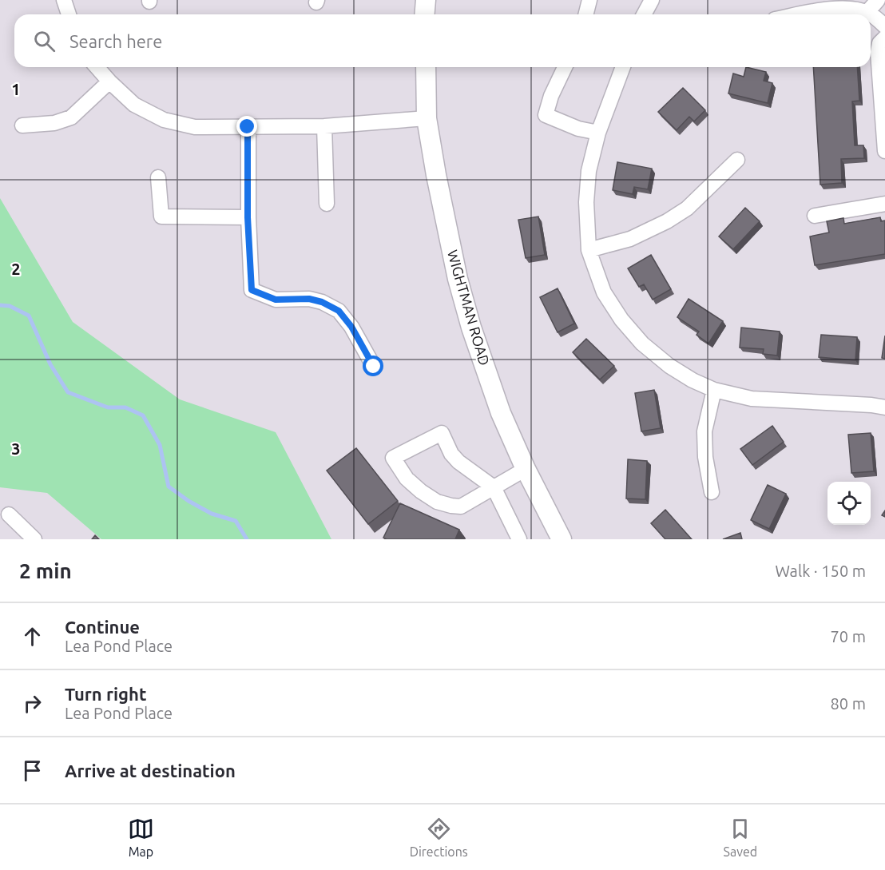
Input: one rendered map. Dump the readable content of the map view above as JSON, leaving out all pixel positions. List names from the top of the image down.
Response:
{
  "streets": {
    "main road": ["WIGHTMAN ROAD"]
  },
  "page": {
    "search": "Search here",
    "heading": ["2 min", "Walk · 150 m"],
    "list": [
      ["Continue", "Lea Pond Place", "70 m"],
      ["Turn right", "Lea Pond Place", "80 m"],
      "Arrive at destination"
    ],
    "nav": ["Map", "Directions", "Saved"]
  },
  "grid": {
    "rows": ["1", "2", "3"]
  }
}
